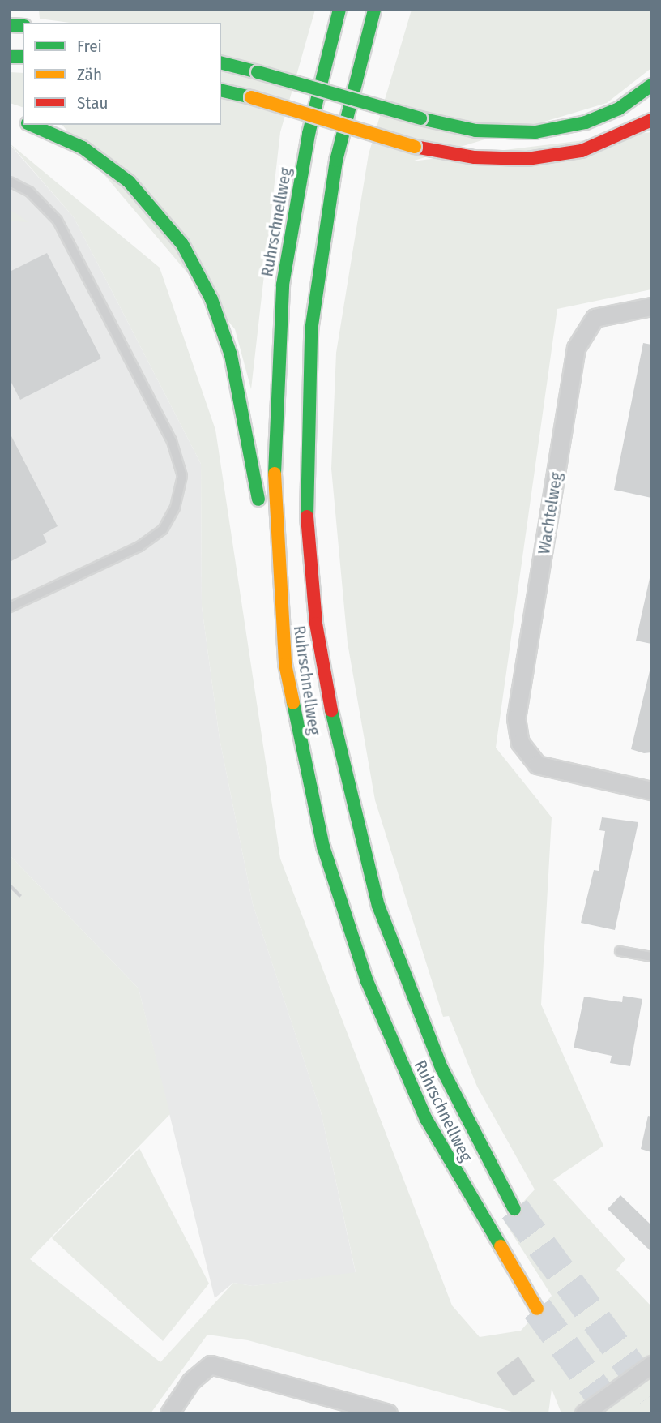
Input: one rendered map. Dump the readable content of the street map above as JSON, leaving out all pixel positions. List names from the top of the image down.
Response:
{
  "streets": {
    "highway": ["Ruhrschnellweg"],
    "street": ["Wachtelweg"]
  },
  "legend": ["Frei", "Zäh", "Stau"]
}
